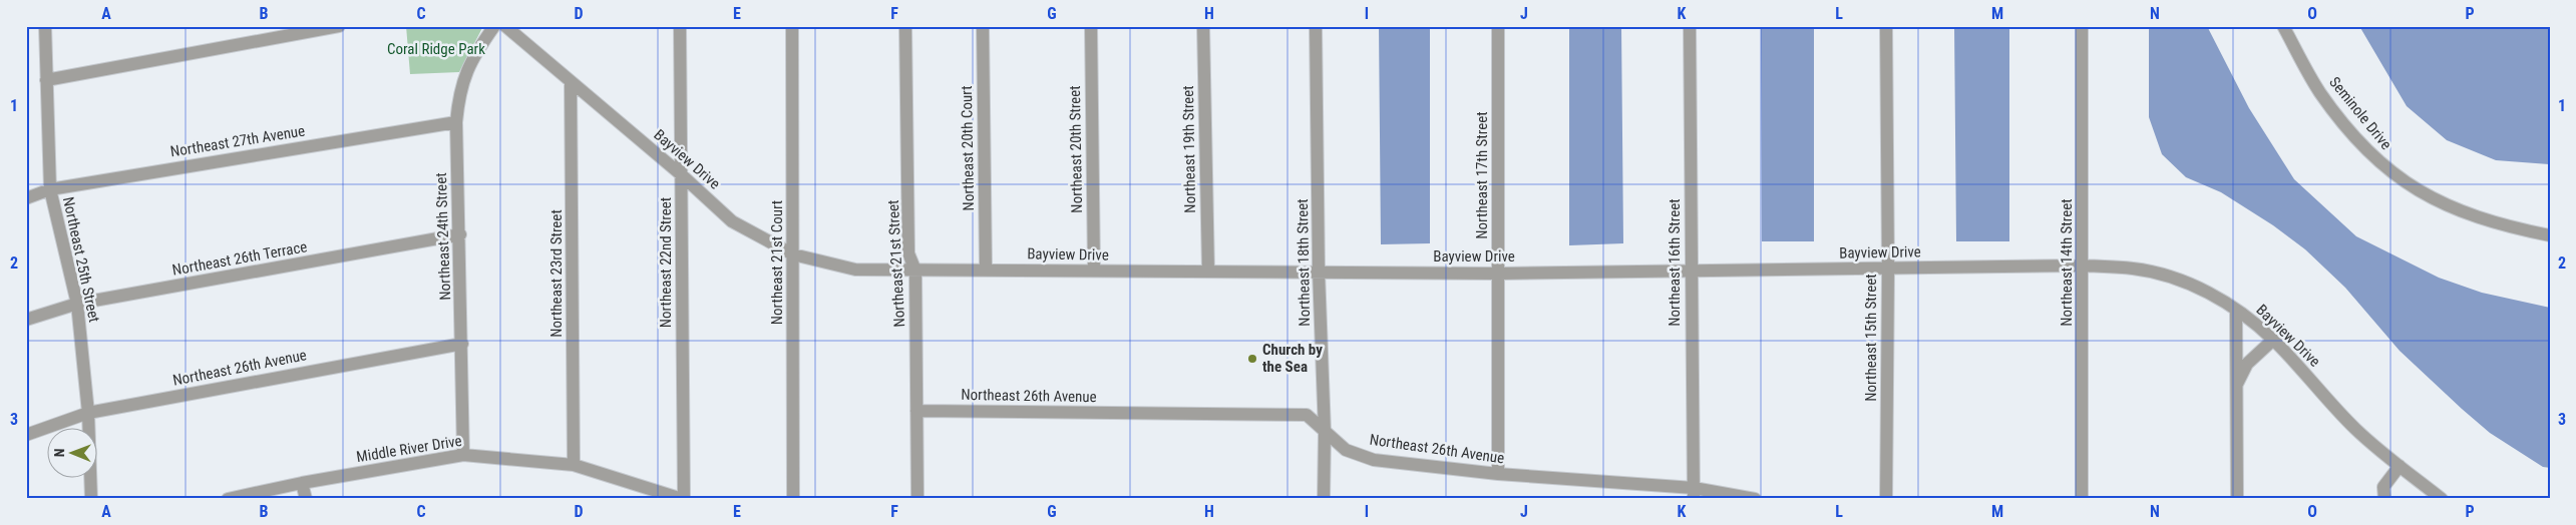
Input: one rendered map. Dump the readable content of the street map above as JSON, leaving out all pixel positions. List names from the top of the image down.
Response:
{
  "streets": {
    "street": [
      "Seminole Drive",
      "Northeast 27th Avenue",
      "Northeast 20th Court",
      "Northeast 20th Street",
      "Northeast 19th Street",
      "Bayview Drive",
      "Northeast 17th Street",
      "Northeast 24th Street",
      "Northeast 26th Terrace",
      "Northeast 25th Street",
      "Northeast 22nd Street",
      "Northeast 21st Court",
      "Northeast 18th Street",
      "Northeast 16th Street",
      "Northeast 14th Street",
      "Northeast 21st Street",
      "Northeast 23rd Street",
      "Northeast 15th Street",
      "Northeast 26th Avenue",
      "Middle River Drive"
    ]
  },
  "crossings": [
    ["Northeast 27th Avenue", "Northeast 24th Street"],
    ["Northeast 27th Avenue", "Northeast 25th Street"],
    ["Northeast 20th Court", "Bayview Drive"],
    ["Northeast 20th Street", "Bayview Drive"],
    ["Northeast 19th Street", "Bayview Drive"],
    ["Bayview Drive", "Northeast 17th Street"],
    ["Bayview Drive", "Northeast 22nd Street"],
    ["Bayview Drive", "Northeast 21st Court"],
    ["Bayview Drive", "Northeast 18th Street"],
    ["Bayview Drive", "Northeast 16th Street"],
    ["Bayview Drive", "Northeast 14th Street"],
    ["Bayview Drive", "Northeast 21st Street"],
    ["Bayview Drive", "Northeast 23rd Street"],
    ["Bayview Drive", "Northeast 15th Street"],
    ["Northeast 17th Street", "Northeast 26th Avenue"],
    ["Northeast 24th Street", "Northeast 26th Terrace"],
    ["Northeast 24th Street", "Northeast 26th Avenue"],
    ["Northeast 24th Street", "Middle River Drive"],
    ["Northeast 26th Terrace", "Northeast 25th Street"],
    ["Northeast 25th Street", "Northeast 26th Avenue"],
    ["Northeast 22nd Street", "Middle River Drive"],
    ["Northeast 18th Street", "Northeast 26th Avenue"],
    ["Northeast 16th Street", "Northeast 26th Avenue"],
    ["Northeast 21st Street", "Northeast 26th Avenue"],
    ["Northeast 23rd Street", "Middle River Drive"]
  ],
  "parks": ["Coral Ridge Park"],
  "places": ["Church by the Sea"],
  "north": "left",
  "grid": {
    "columns": [
      "A",
      "B",
      "C",
      "D",
      "E",
      "F",
      "G",
      "H",
      "I",
      "J",
      "K",
      "L",
      "M",
      "N",
      "O",
      "P"
    ],
    "rows": ["1", "2", "3"]
  }
}
